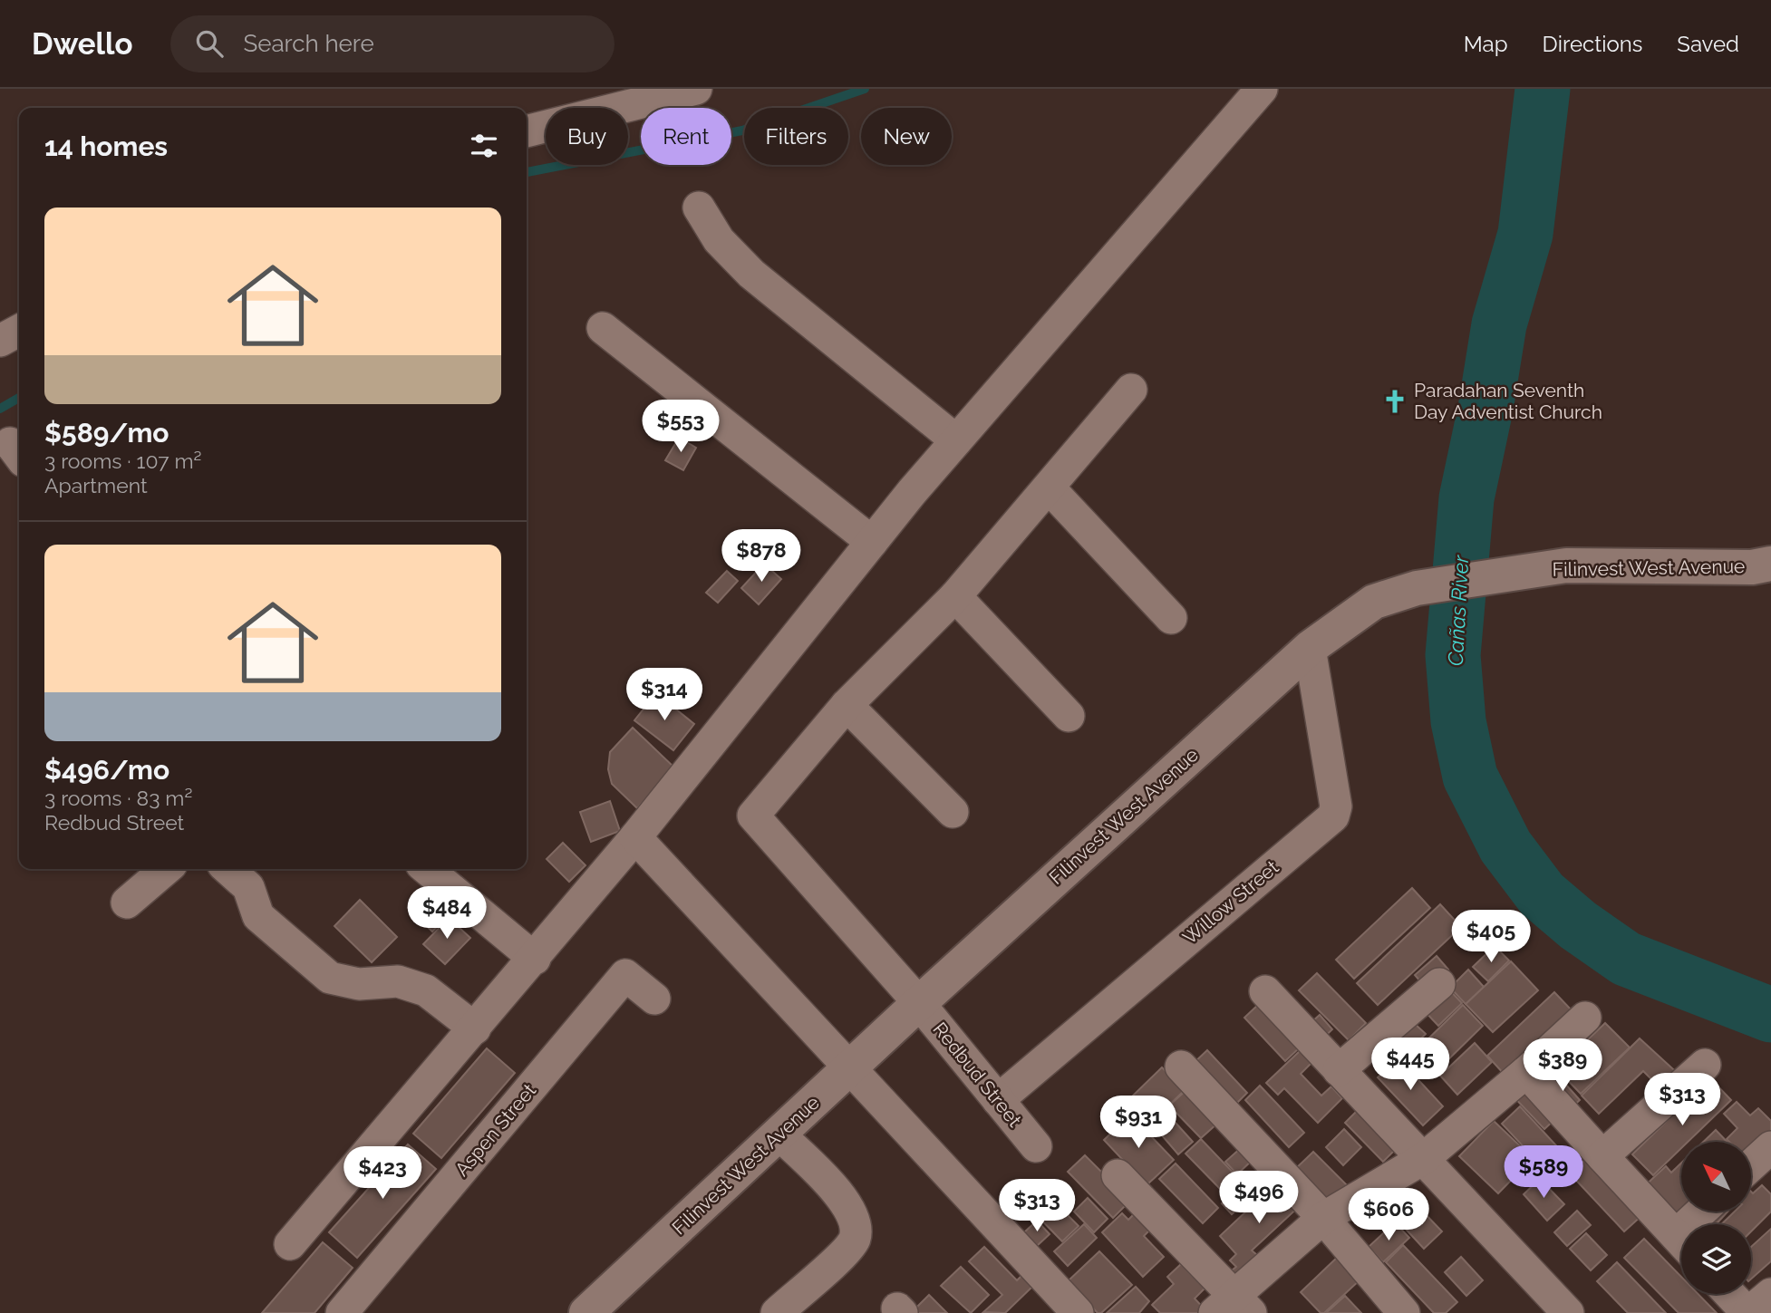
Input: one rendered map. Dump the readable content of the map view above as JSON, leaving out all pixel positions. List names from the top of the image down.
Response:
{
  "streets": {
    "street": [
      "Filinvest West Avenue",
      "Willow Street",
      "Redbud Street",
      "Aspen Street"
    ]
  },
  "crossings": [
    ["Filinvest West Avenue", "Willow Street"],
    ["Filinvest West Avenue", "Redbud Street"],
    ["Willow Street", "Redbud Street"]
  ],
  "water": ["Cañas River"],
  "places": {
    "church": ["Paradahan Seventh Day Adventist Church"]
  },
  "north": "top left",
  "page": {
    "header": "Dwello",
    "search": "Search here",
    "nav": ["Map", "Directions", "Saved"],
    "chip": [
      "Buy",
      "Rent",
      "Filters",
      "New"
    ],
    "heading": "14 homes",
    "list": [
      {
        "name": "$589/mo",
        "note": "3 rooms · 107 m² · Apartment"
      },
      {
        "name": "$496/mo",
        "note": "3 rooms · 83 m² · Redbud Street"
      }
    ],
    "price": [
      "$553",
      "$878",
      "$314",
      "$484",
      "$405",
      "$445",
      "$389",
      "$313",
      "$931",
      "$589",
      "$423",
      "$496",
      "$313",
      "$606"
    ]
  }
}
